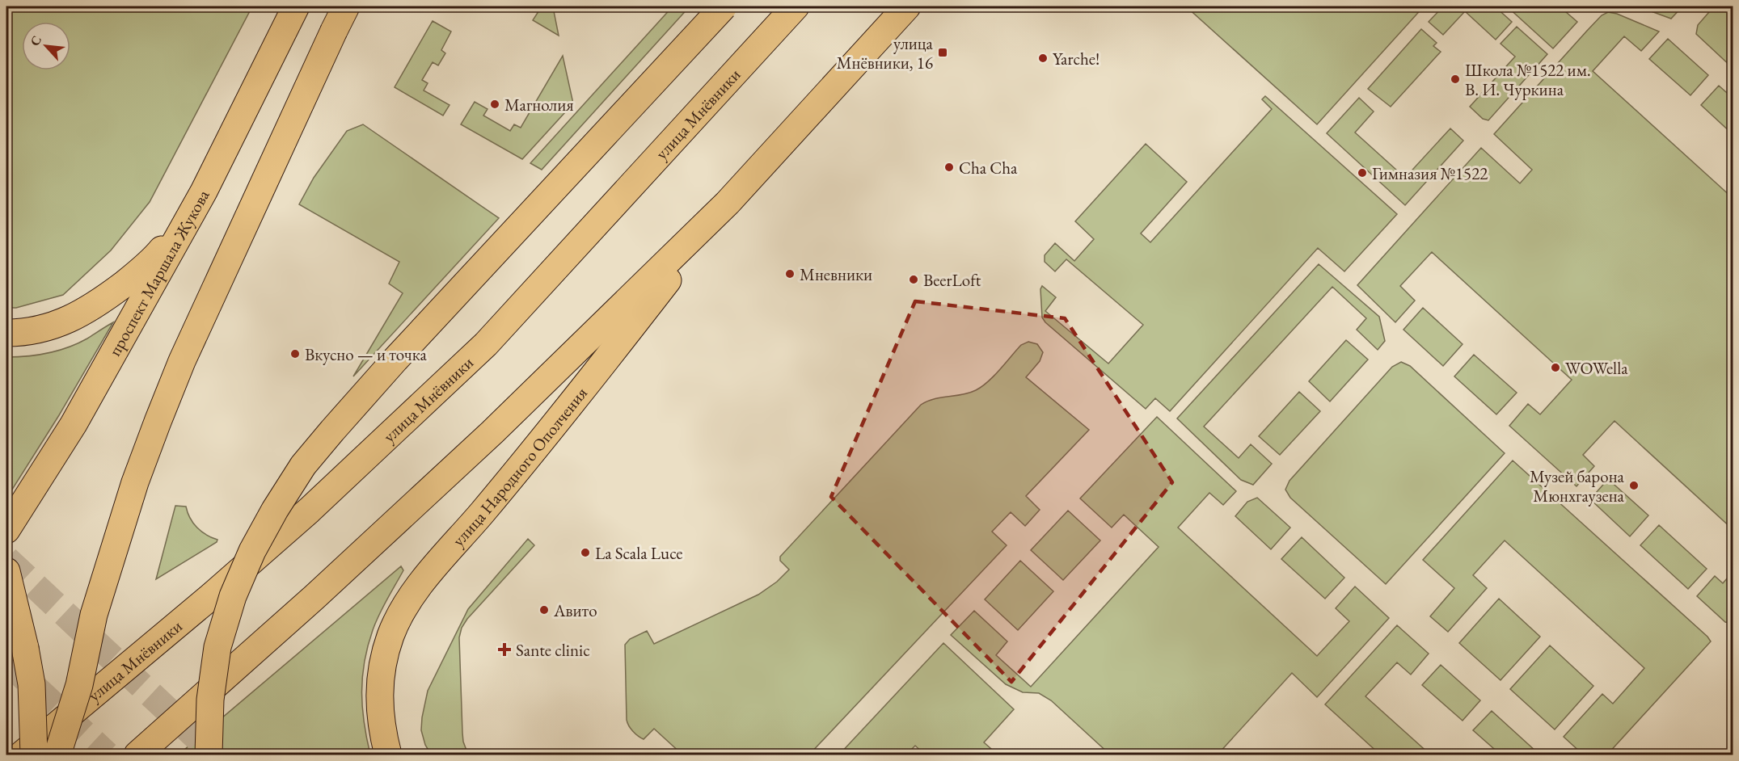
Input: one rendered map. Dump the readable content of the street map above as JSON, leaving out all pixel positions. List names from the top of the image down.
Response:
{
  "streets": {
    "main road": ["улица Мнёвники", "проспект Маршала Жукова", "улица Народного Ополчения"]
  },
  "places": {
    "transit": ["улица Мнёвники, 16"],
    "other": [
      "Yarche!",
      "Школа №1522 им. В. И. Чуркина",
      "Магнолия",
      "Cha Cha",
      "Гимназия №1522",
      "Мневники",
      "BeerLoft",
      "Вкусно — и точка",
      "WOWella",
      "Музей барона Мюнхгаузена",
      "La Scala Luce",
      "Авито"
    ],
    "health": ["Sante clinic"]
  },
  "north": "top left"
}
